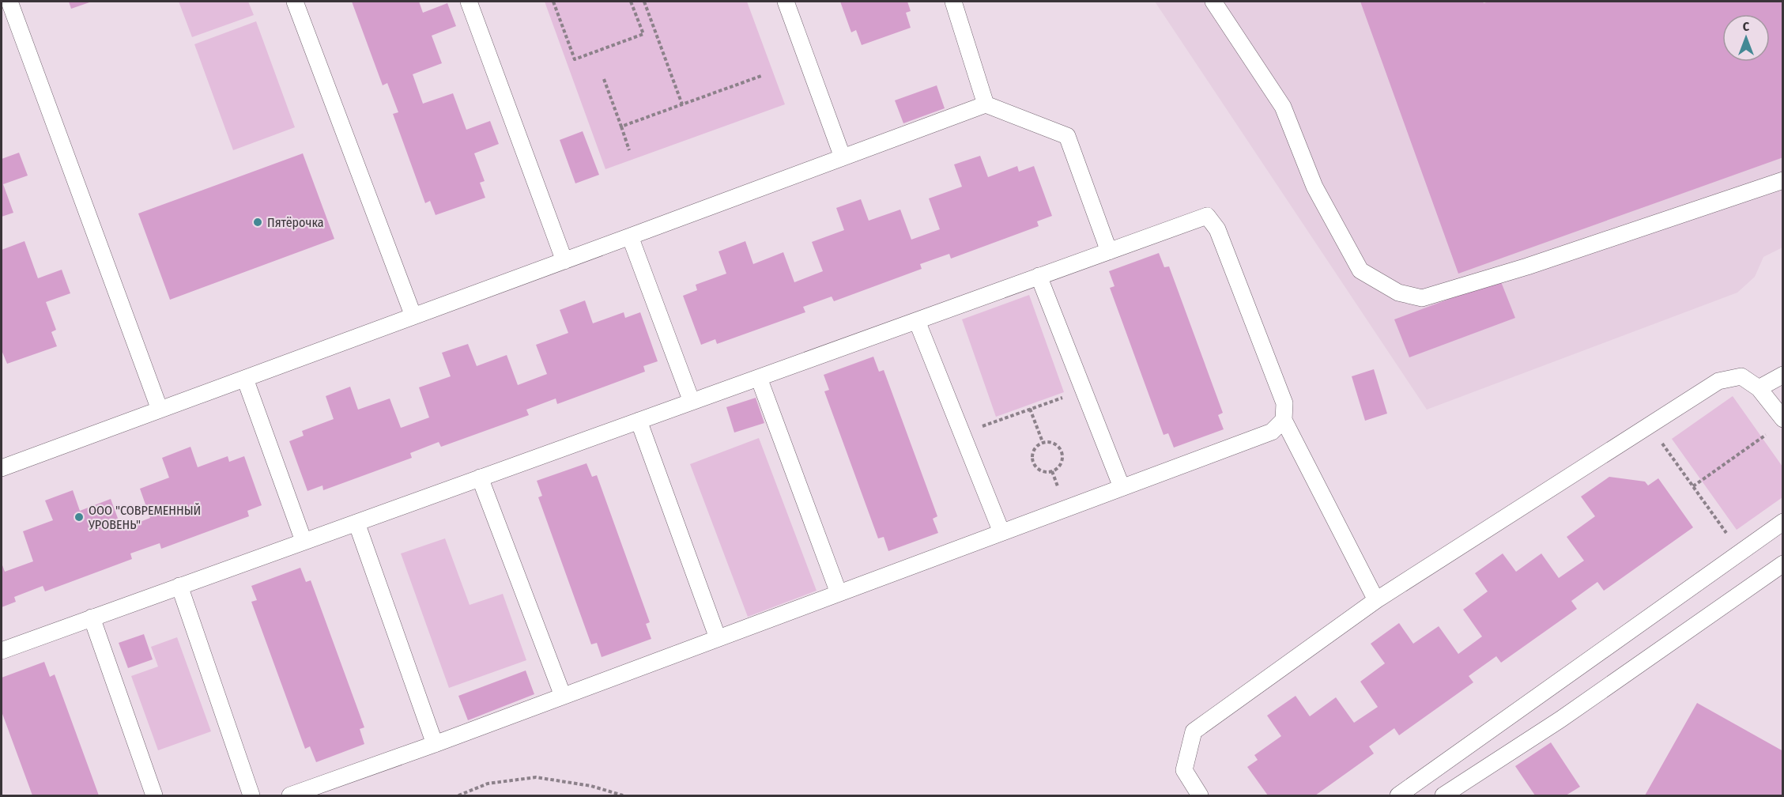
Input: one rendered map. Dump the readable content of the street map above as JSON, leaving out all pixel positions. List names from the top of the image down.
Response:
{
  "places": ["Пятёрочка", "ООО \"СОВРЕМЕННЫЙ УРОВЕНЬ\""],
  "north": "top"
}
